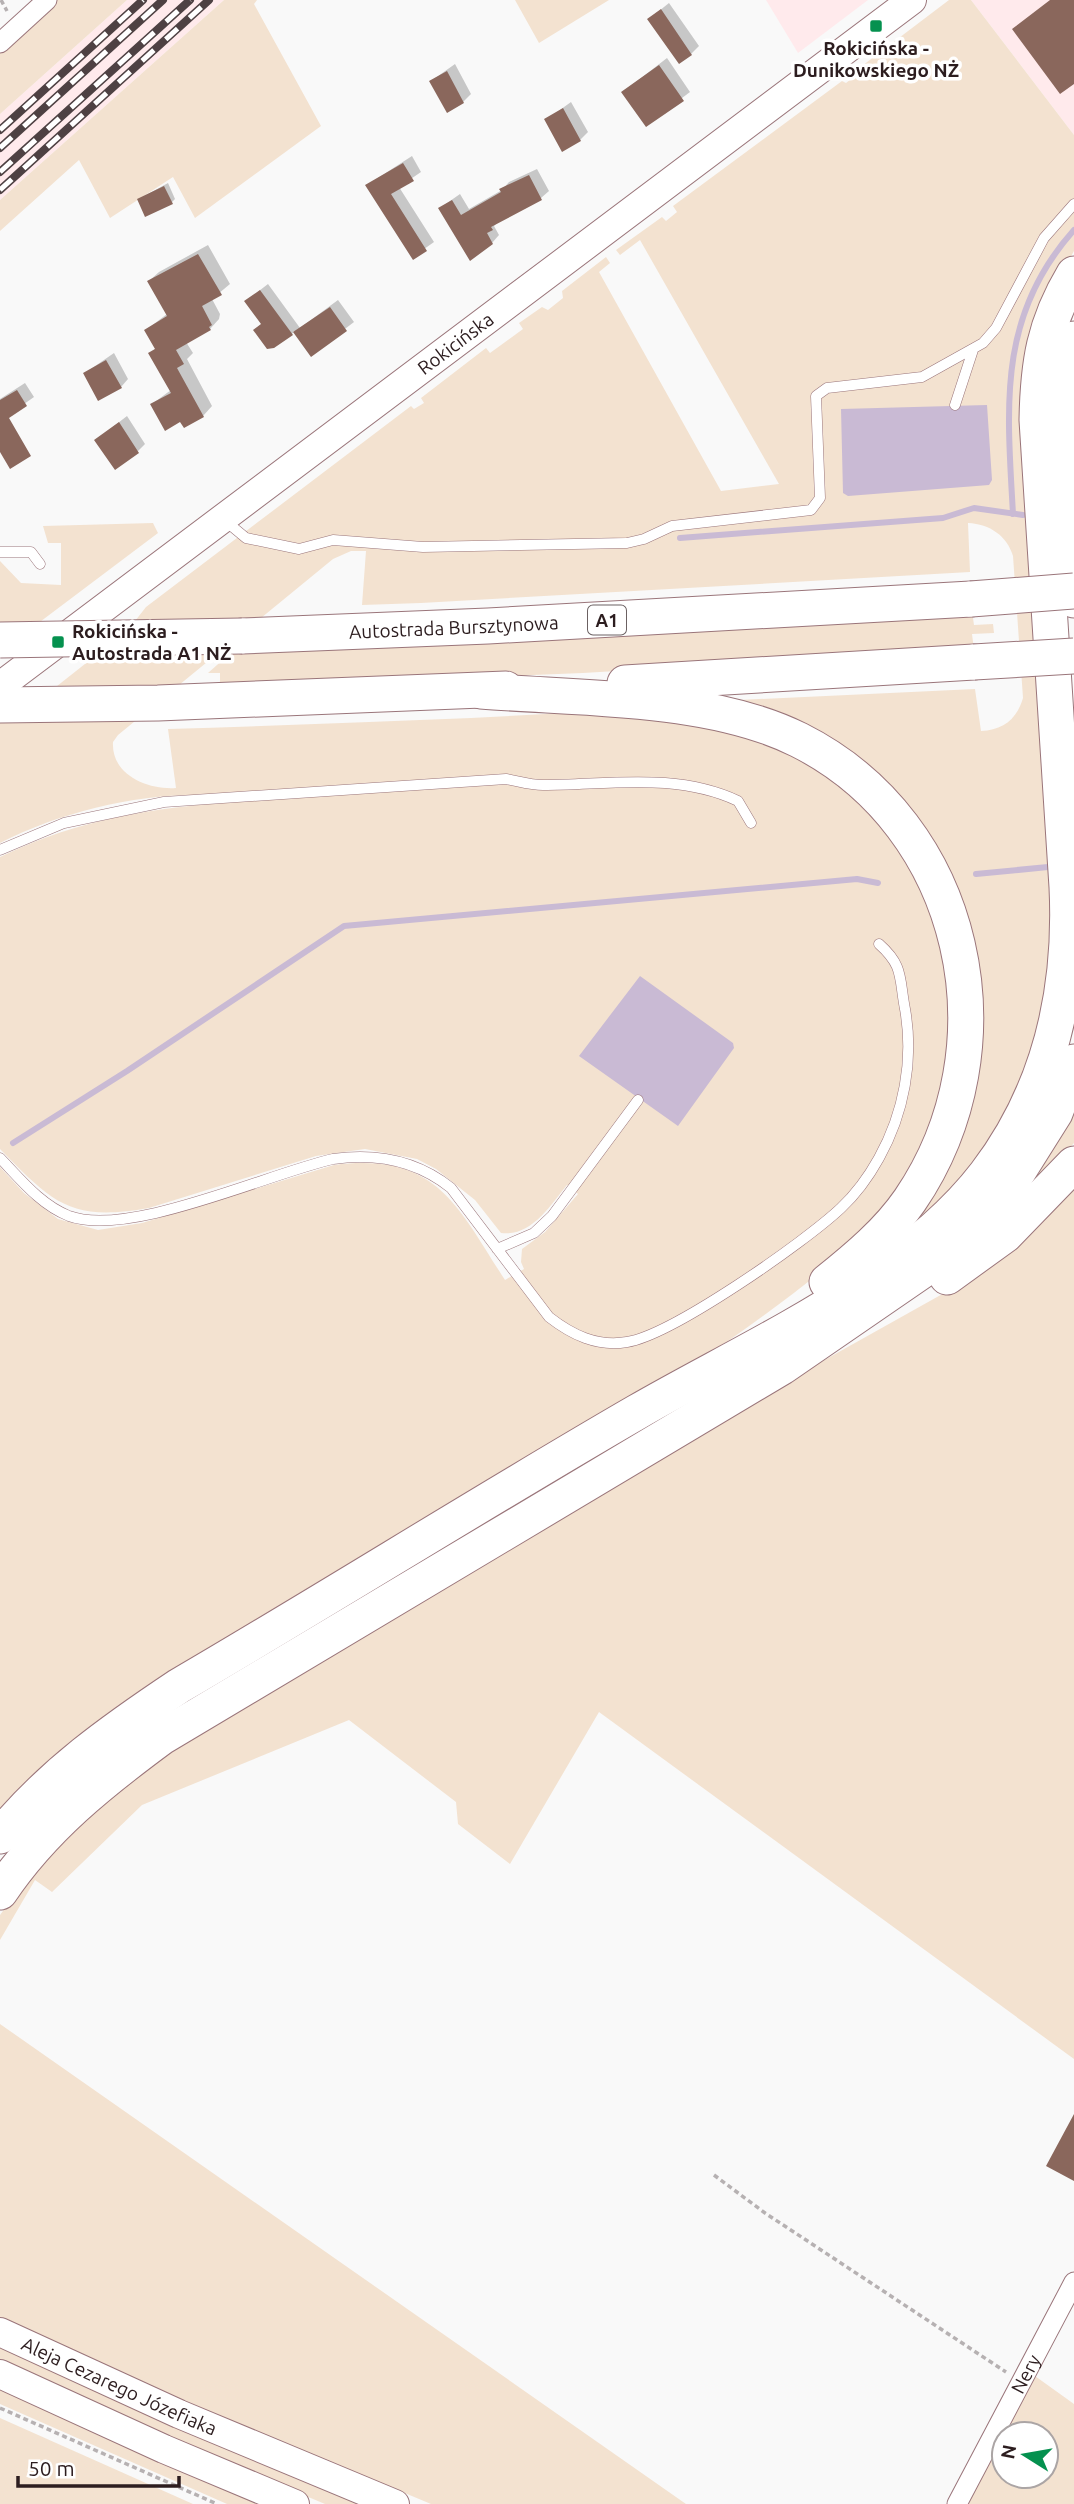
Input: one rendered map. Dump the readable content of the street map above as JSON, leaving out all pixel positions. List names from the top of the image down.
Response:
{
  "streets": {
    "highway": ["A1", "Autostrada Bursztynowa"],
    "main road": ["Rokicińska", "Aleja Cezarego Józefiaka"],
    "street": ["Nery"]
  },
  "places": {
    "transit": ["Rokicińska - Dunikowskiego NŻ", "Rokicińska - Autostrada A1 NŻ"]
  },
  "scale_bar": "50 m",
  "north": "left"
}
